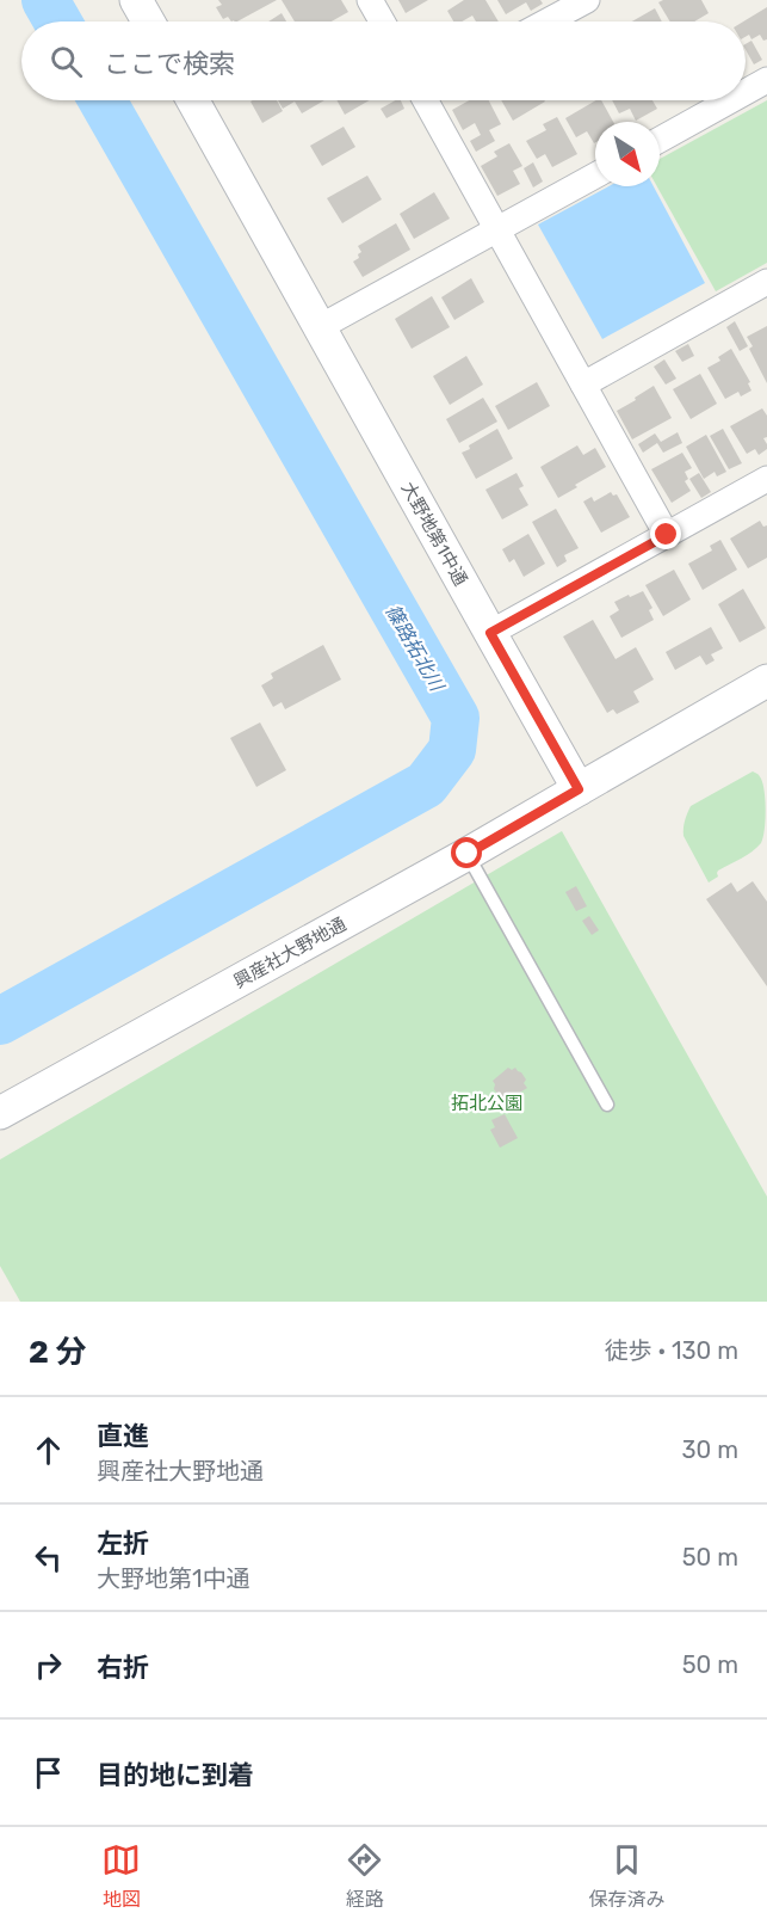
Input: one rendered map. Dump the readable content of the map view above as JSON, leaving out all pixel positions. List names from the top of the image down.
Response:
{
  "streets": {
    "street": ["大野地第1中通", "興産社大野地通"]
  },
  "crossings": [
    ["大野地第1中通", "興産社大野地通"]
  ],
  "water": ["篠路拓北川"],
  "parks": ["拓北公園"],
  "north": "bottom right",
  "page": {
    "search": "ここで検索",
    "heading": ["2 分", "徒歩 · 130 m"],
    "list": [
      ["直進", "興産社大野地通", "30 m"],
      ["左折", "大野地第1中通", "50 m"],
      ["右折", "50 m"],
      "目的地に到着"
    ],
    "nav": ["地図", "経路", "保存済み"]
  }
}
